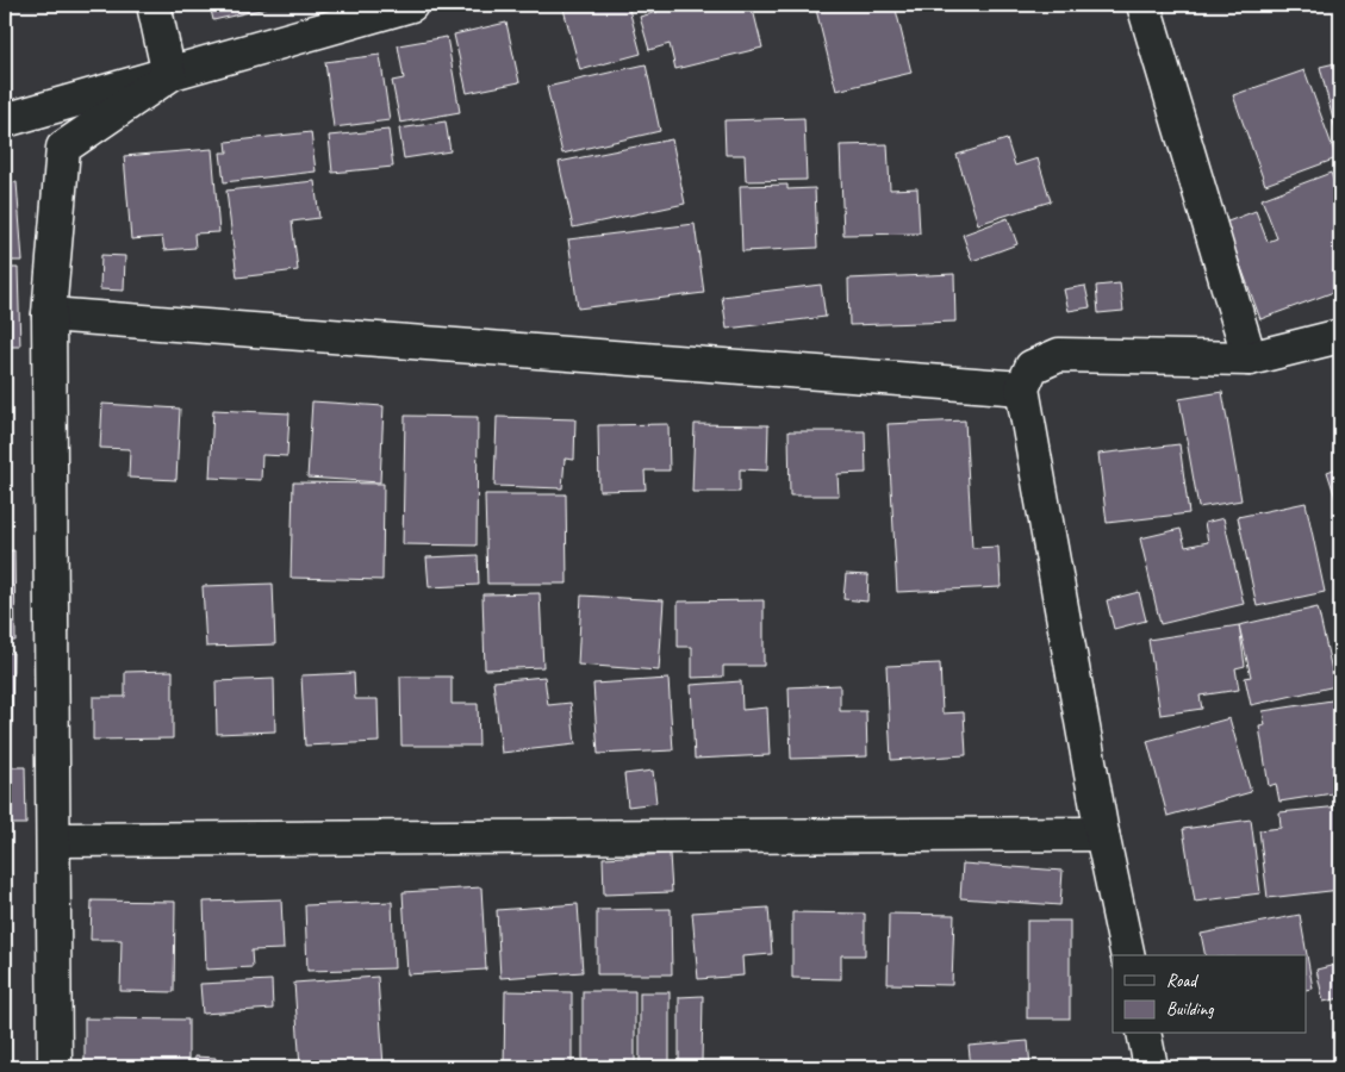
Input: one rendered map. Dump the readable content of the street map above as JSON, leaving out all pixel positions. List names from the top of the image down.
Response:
{
  "legend": ["Road", "Building"]
}
